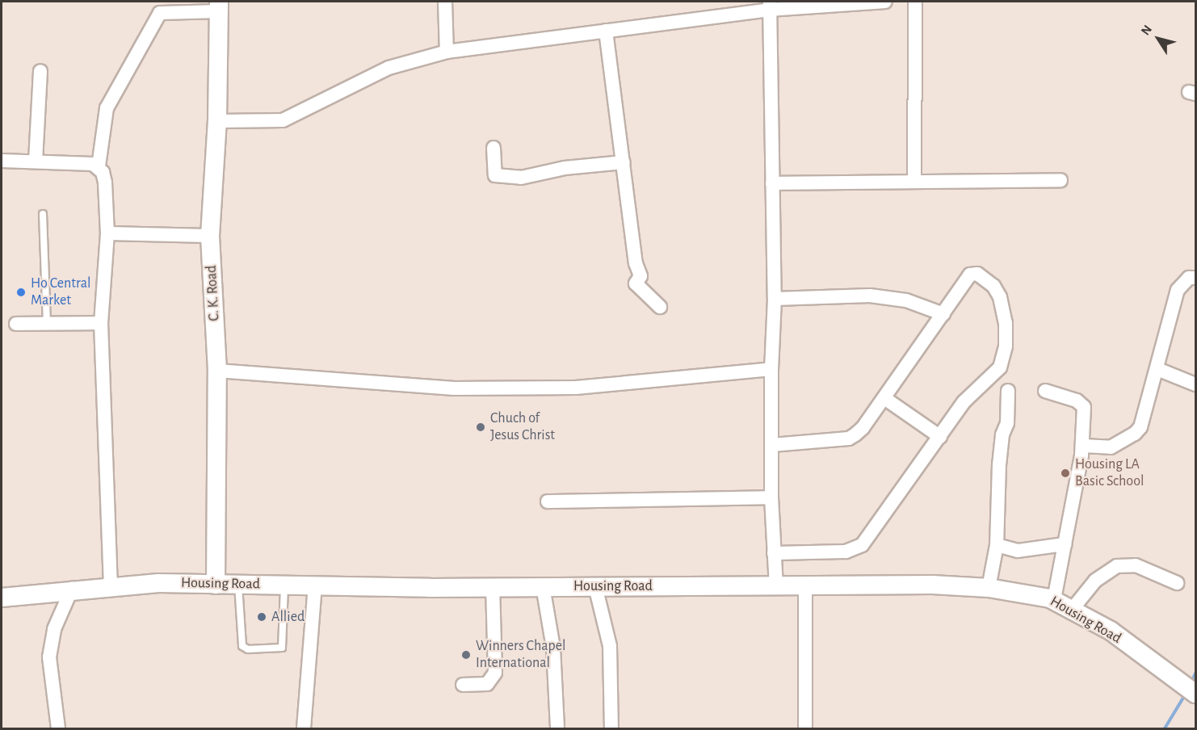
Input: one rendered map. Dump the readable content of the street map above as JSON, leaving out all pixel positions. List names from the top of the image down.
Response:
{
  "streets": {
    "street": ["C. K. Road", "Housing Road"]
  },
  "crossings": [
    ["C. K. Road", "Housing Road"]
  ],
  "places": [
    "Ho Central Market",
    "Chuch of Jesus Christ",
    "Housing LA Basic School",
    "Allied",
    "Winners Chapel International"
  ],
  "north": "top left"
}
